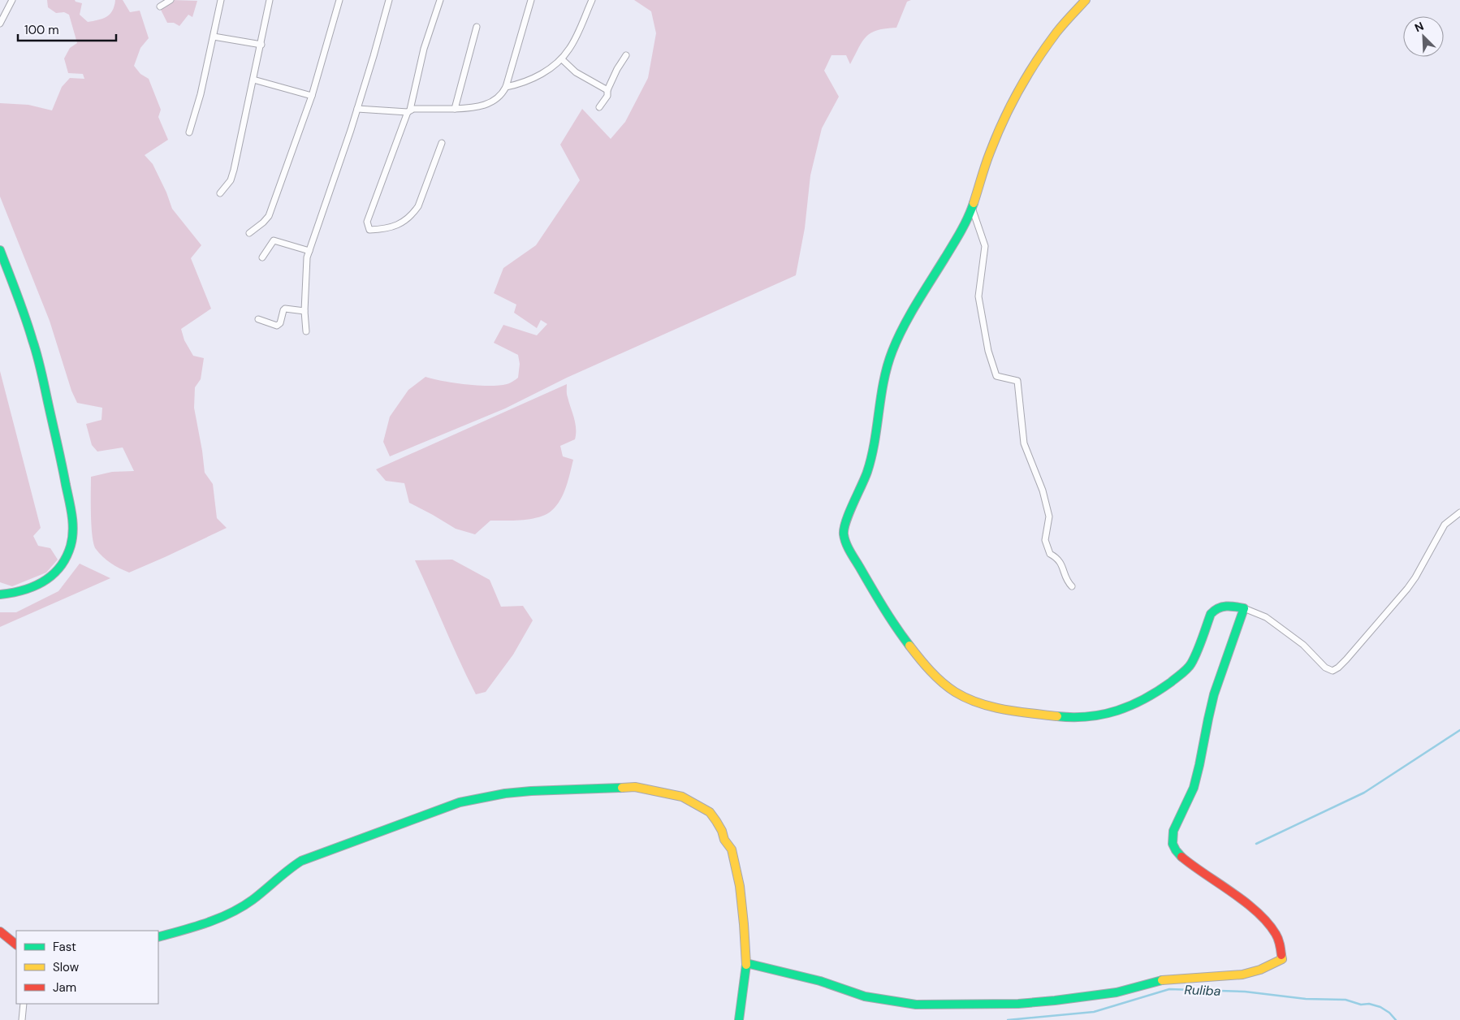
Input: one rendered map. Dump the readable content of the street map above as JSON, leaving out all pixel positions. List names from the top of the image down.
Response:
{
  "water": ["Ruliba"],
  "legend": ["Fast", "Slow", "Jam"],
  "scale_bar": "100 m",
  "north": "top left"
}
